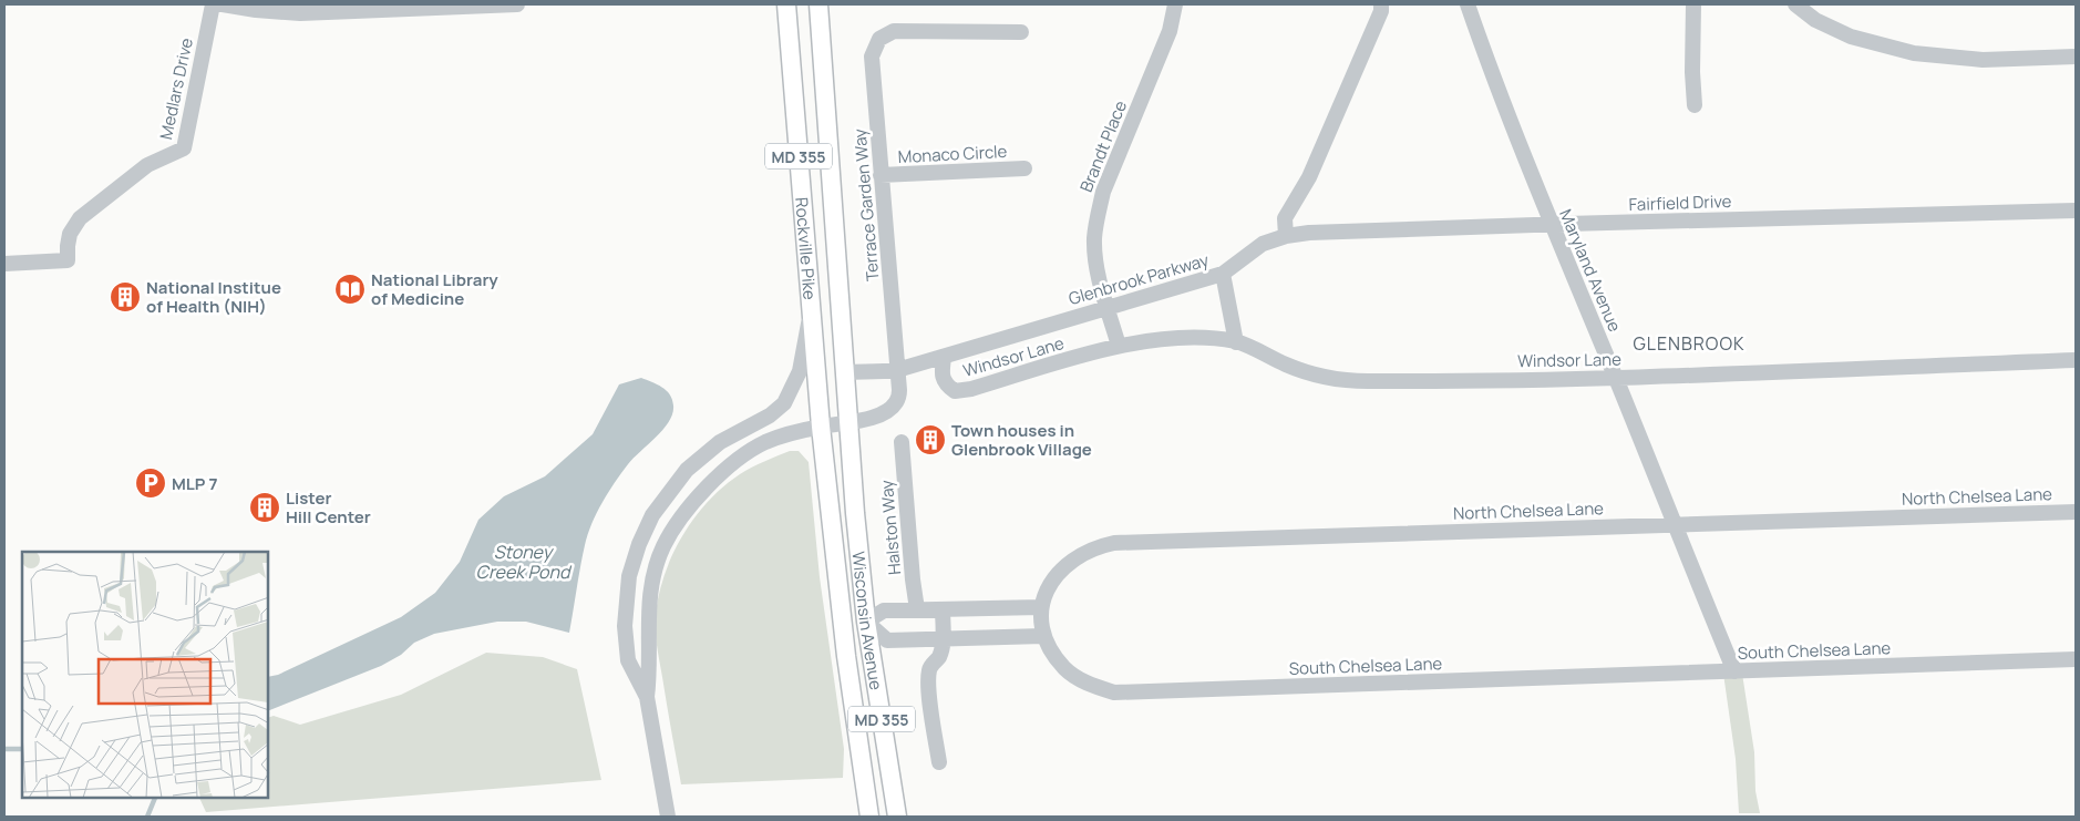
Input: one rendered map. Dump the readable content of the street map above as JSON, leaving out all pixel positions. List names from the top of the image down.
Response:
{
  "streets": {
    "main road": ["MD 355", "Rockville Pike", "Wisconsin Avenue"],
    "street": [
      "Medlars Drive",
      "Brandt Place",
      "Monaco Circle",
      "Fairfield Drive",
      "Terrace Garden Way",
      "Maryland Avenue",
      "Glenbrook Parkway",
      "Windsor Lane",
      "North Chelsea Lane",
      "Halston Way",
      "South Chelsea Lane"
    ]
  },
  "crossings": [
    ["Brandt Place", "Glenbrook Parkway"],
    ["Monaco Circle", "Terrace Garden Way"],
    ["Fairfield Drive", "Maryland Avenue"],
    ["Fairfield Drive", "Glenbrook Parkway"],
    ["Terrace Garden Way", "Glenbrook Parkway"],
    ["Rockville Pike", "Glenbrook Parkway"],
    ["Rockville Pike", "Wisconsin Avenue"],
    ["Maryland Avenue", "Windsor Lane"],
    ["Maryland Avenue", "North Chelsea Lane"],
    ["Maryland Avenue", "South Chelsea Lane"],
    ["Glenbrook Parkway", "Windsor Lane"],
    ["North Chelsea Lane", "South Chelsea Lane"]
  ],
  "districts": ["GLENBROOK"],
  "water": ["Stoney Creek Pond"],
  "places": {
    "library": ["National Library of Medicine"],
    "building": ["National Institue of Health (NIH)", "Town houses in Glenbrook Village", "Lister Hill Center"],
    "parking": ["MLP 7"]
  }
}
